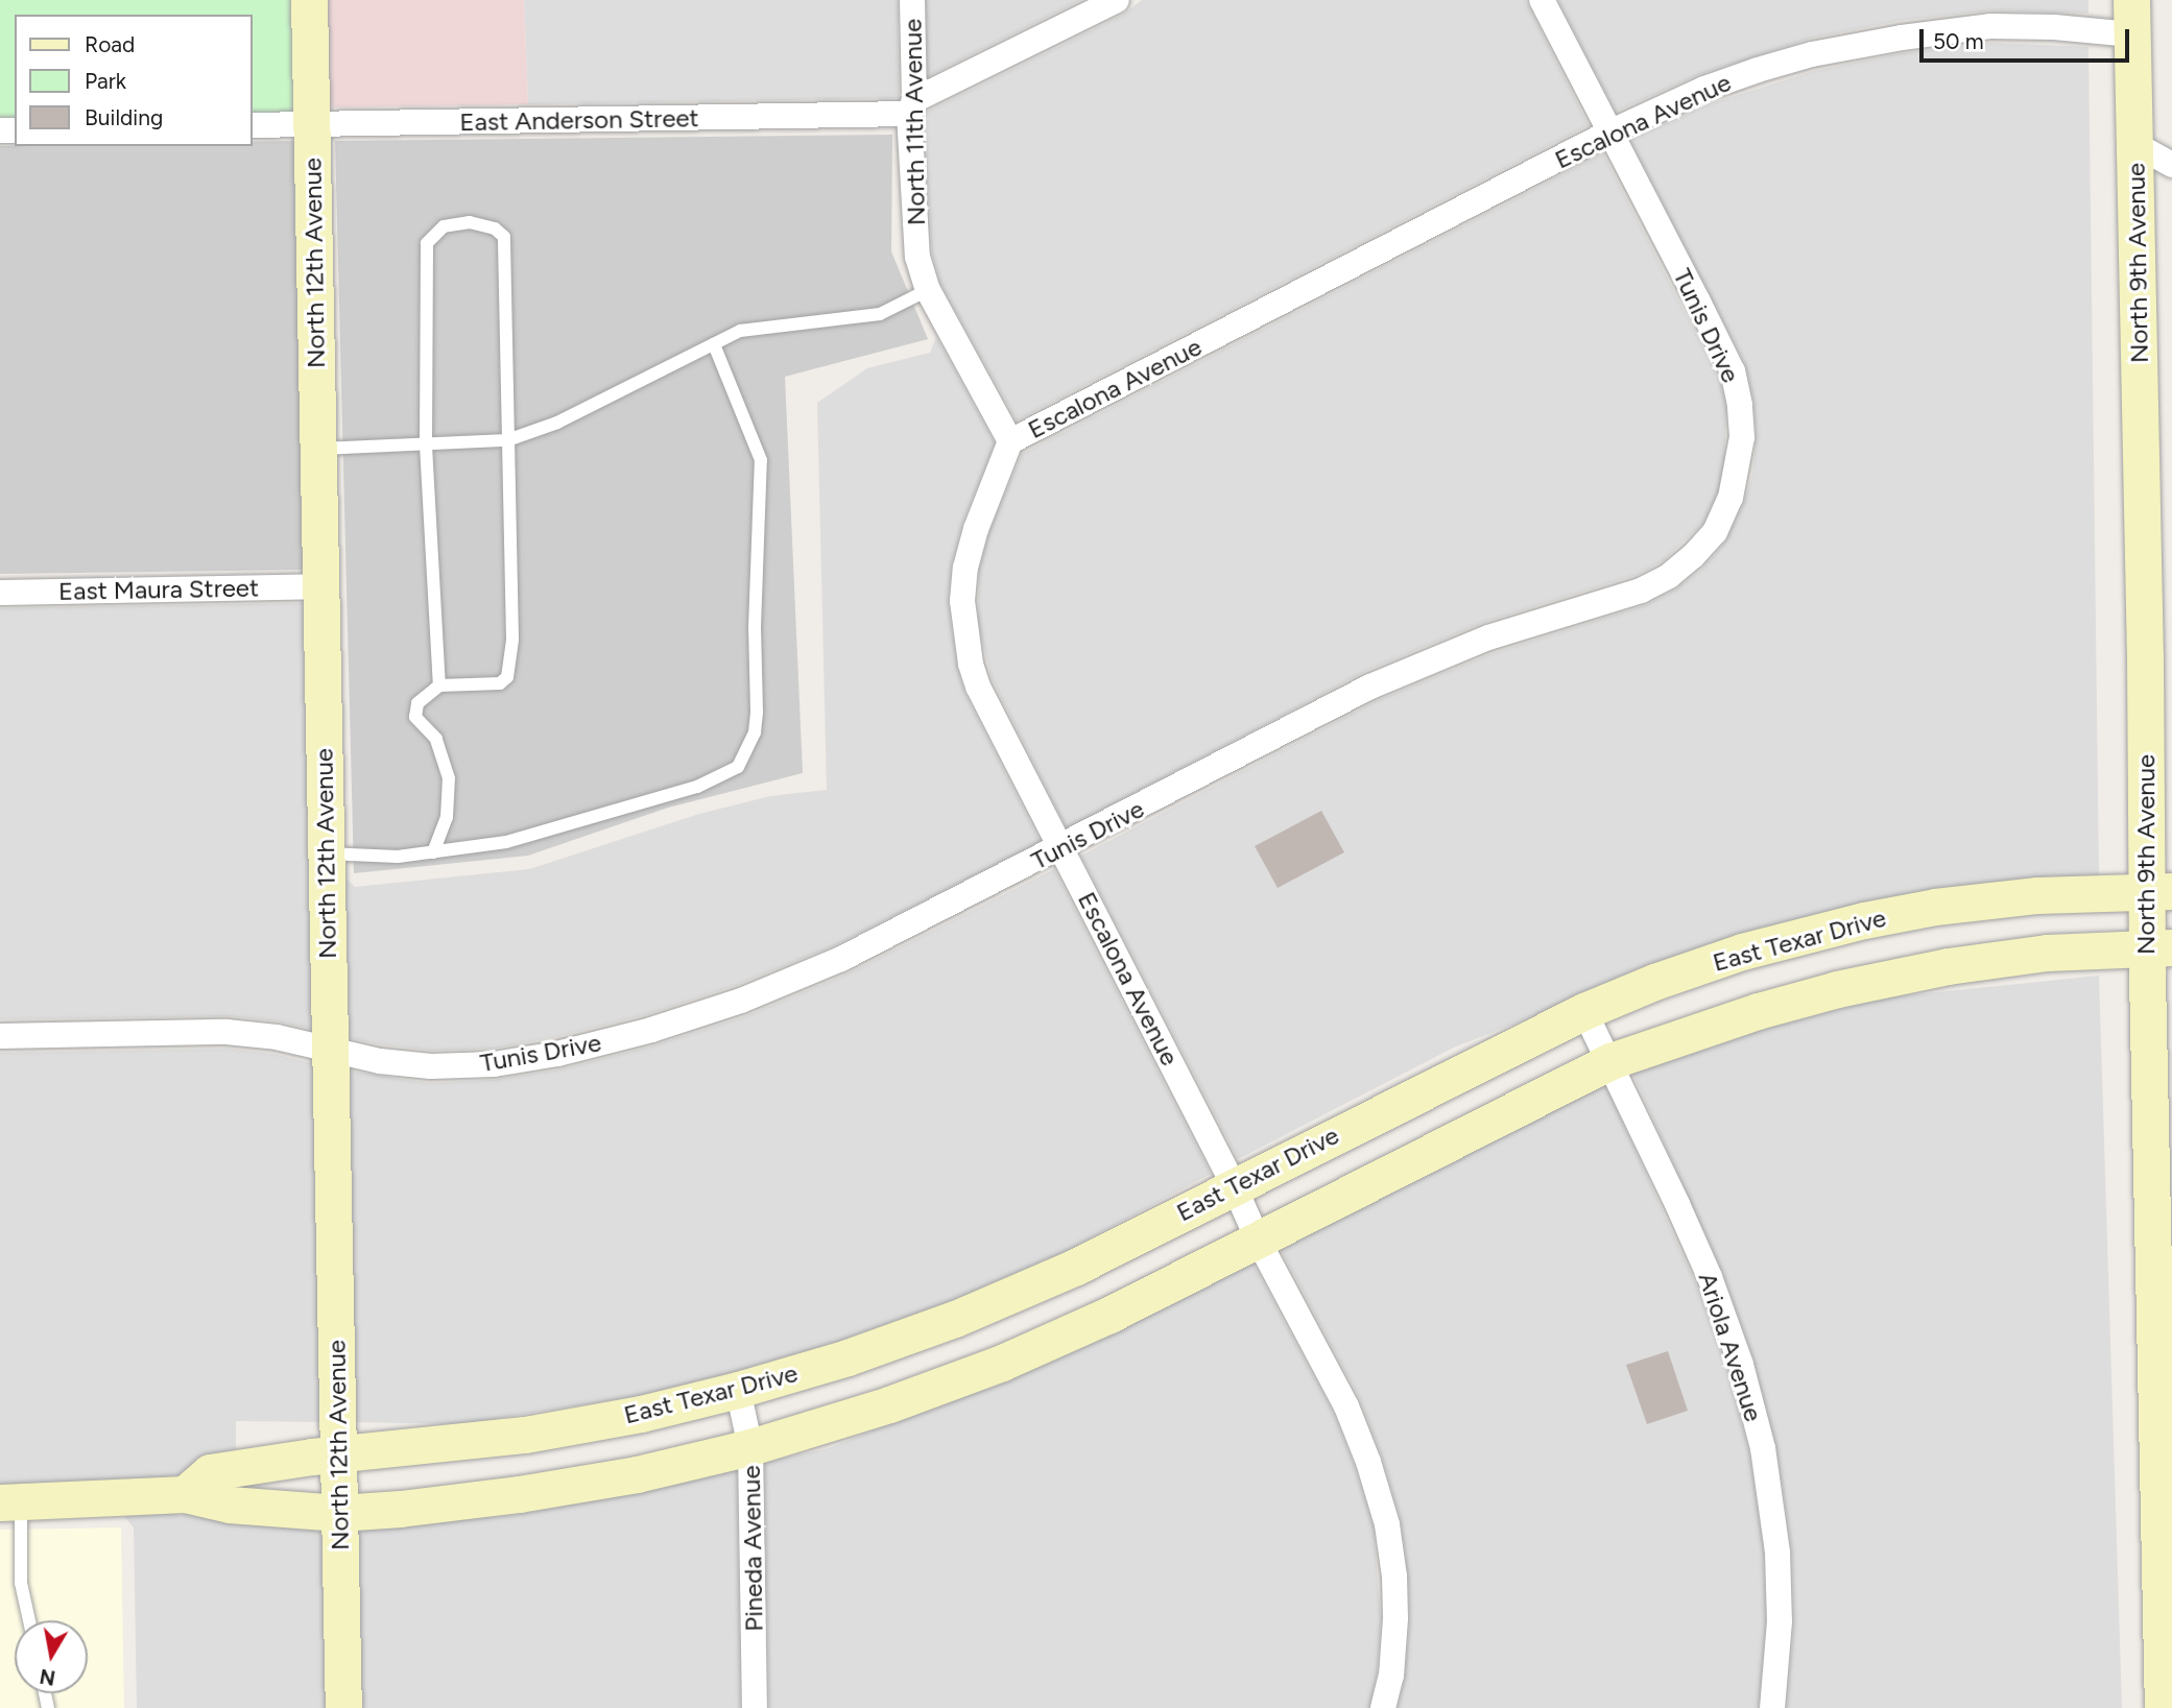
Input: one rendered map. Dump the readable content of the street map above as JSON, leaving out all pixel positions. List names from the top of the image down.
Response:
{
  "streets": {
    "street": [
      "East Anderson Street",
      "Escalona Avenue",
      "North 11th Avenue",
      "North 12th Avenue",
      "North 9th Avenue",
      "Tunis Drive",
      "East Maura Street",
      "East Texar Drive",
      "Ariola Avenue",
      "Pineda Avenue"
    ]
  },
  "crossings": [
    ["East Anderson Street", "North 11th Avenue"],
    ["East Anderson Street", "North 12th Avenue"],
    ["Escalona Avenue", "North 11th Avenue"],
    ["Escalona Avenue", "North 9th Avenue"],
    ["Escalona Avenue", "Tunis Drive"],
    ["Escalona Avenue", "East Texar Drive"],
    ["North 12th Avenue", "Tunis Drive"],
    ["North 12th Avenue", "East Maura Street"],
    ["North 12th Avenue", "East Texar Drive"],
    ["North 9th Avenue", "East Texar Drive"],
    ["East Texar Drive", "Ariola Avenue"],
    ["East Texar Drive", "Pineda Avenue"]
  ],
  "legend": ["Road", "Park", "Building"],
  "scale_bar": "50 m",
  "north": "bottom"
}
